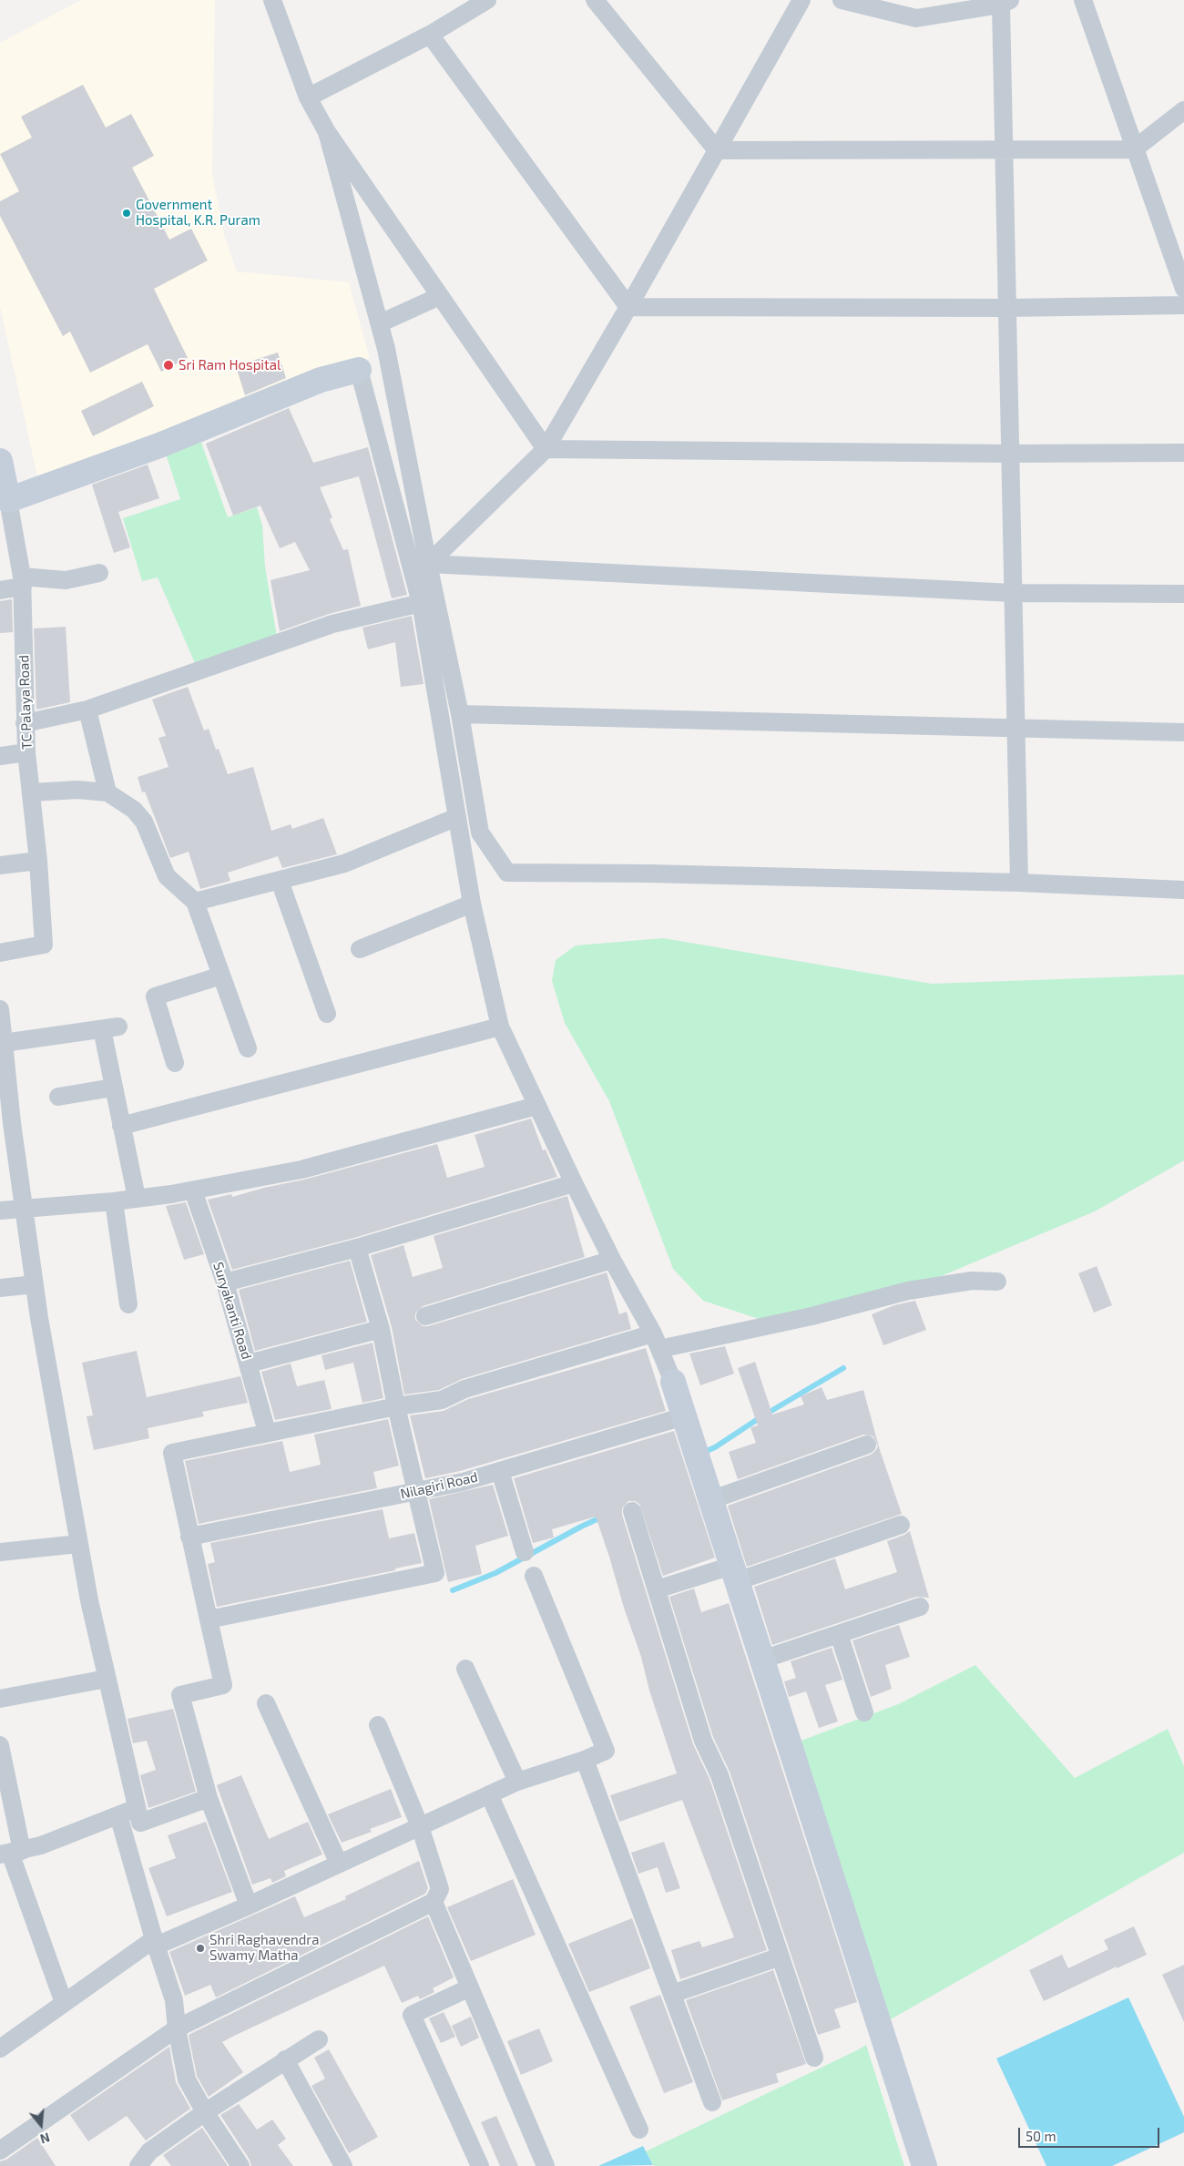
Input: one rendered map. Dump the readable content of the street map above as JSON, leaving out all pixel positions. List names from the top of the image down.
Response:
{
  "streets": {
    "street": ["TC Palaya Road", "Suryakanti Road", "Nilagiri Road"]
  },
  "places": ["Government Hospital, K.R. Puram", "Sri Ram Hospital", "Shri Raghavendra Swamy Matha"],
  "scale_bar": "50 m",
  "north": "bottom"
}
